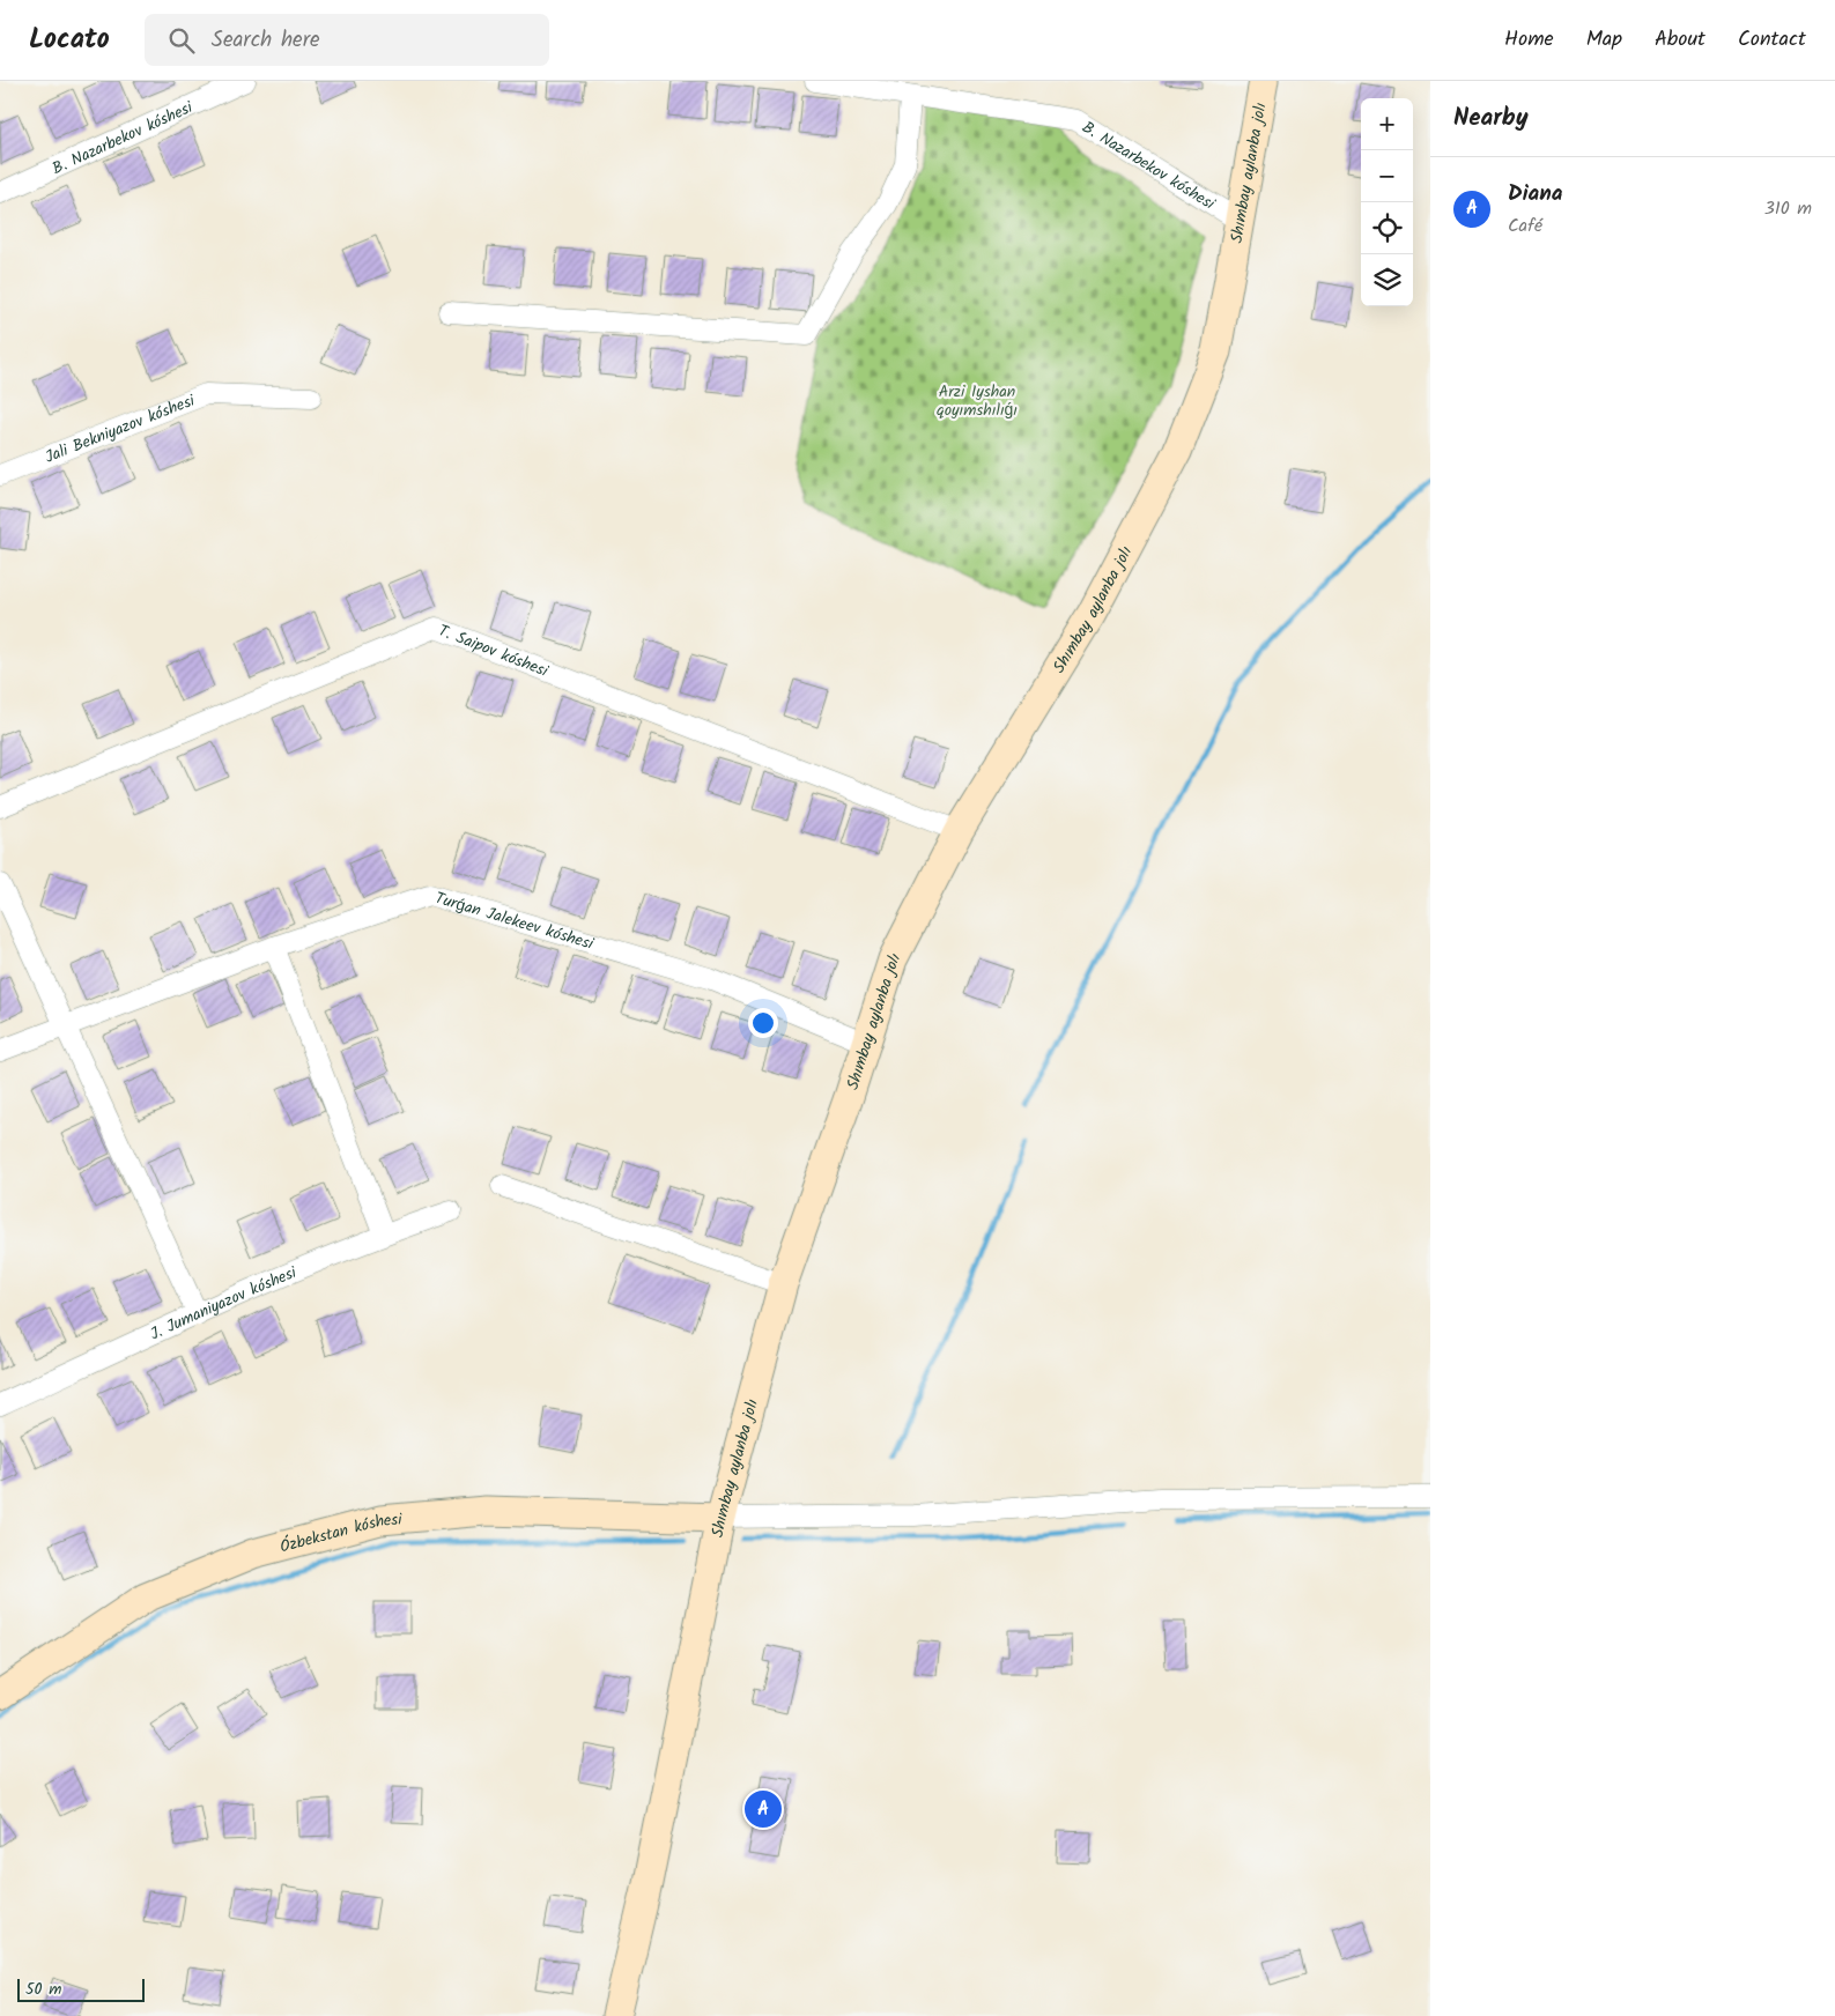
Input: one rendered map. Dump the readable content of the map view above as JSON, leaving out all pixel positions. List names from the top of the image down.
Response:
{
  "streets": {
    "main road": ["Shımbay aylanba jolı", "Ózbekstan kóshesi"],
    "street": [
      "B. Nazarbekov kóshesi",
      "Jali Bekniyazov kóshesi",
      "T. Saipov kóshesi",
      "Turǵan Jalekeev kóshesi",
      "J. Jumaniyazov kóshesi"
    ]
  },
  "crossings": [
    ["B. Nazarbekov kóshesi", "Shımbay aylanba jolı"],
    ["Shımbay aylanba jolı", "T. Saipov kóshesi"],
    ["Shımbay aylanba jolı", "Turǵan Jalekeev kóshesi"],
    ["Shımbay aylanba jolı", "Ózbekstan kóshesi"]
  ],
  "parks": ["Arzi Iyshan qoyımshılıǵı"],
  "scale_bar": "50 m",
  "page": {
    "header": "Locato",
    "search": "Search here",
    "nav": [
      "Home",
      "Map",
      "About",
      "Contact"
    ],
    "heading": "Nearby",
    "map_buttons": ["+", "−"],
    "list": [
      {
        "mark": "A",
        "name": "Diana",
        "note": "Café",
        "value": "310 m"
      }
    ],
    "pins": "A",
    "scale": "50 m"
  }
}
